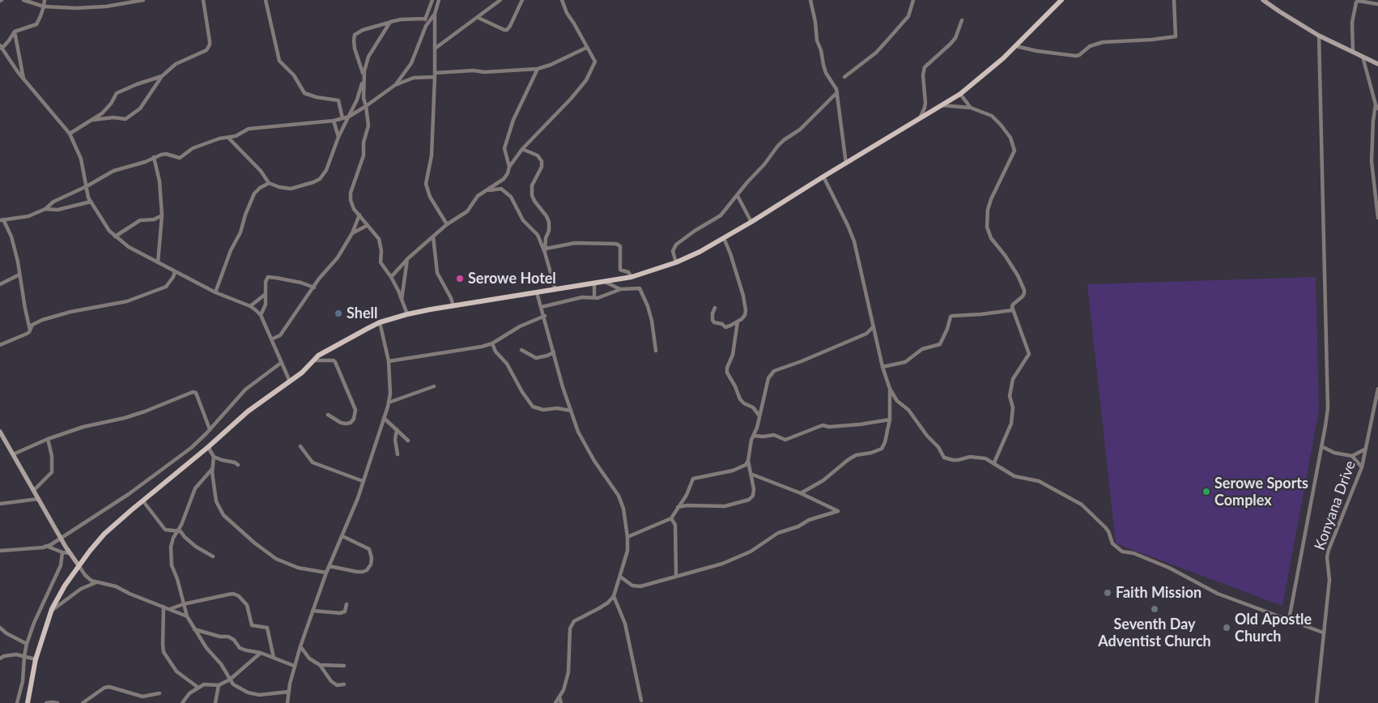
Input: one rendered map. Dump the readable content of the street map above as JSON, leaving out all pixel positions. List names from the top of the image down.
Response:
{
  "streets": {
    "street": ["Konyana Drive"]
  },
  "places": [
    "Serowe Hotel",
    "Shell",
    "Serowe Sports Complex",
    "Faith Mission",
    "Seventh Day Adventist Church",
    "Old Apostle Church"
  ]
}
